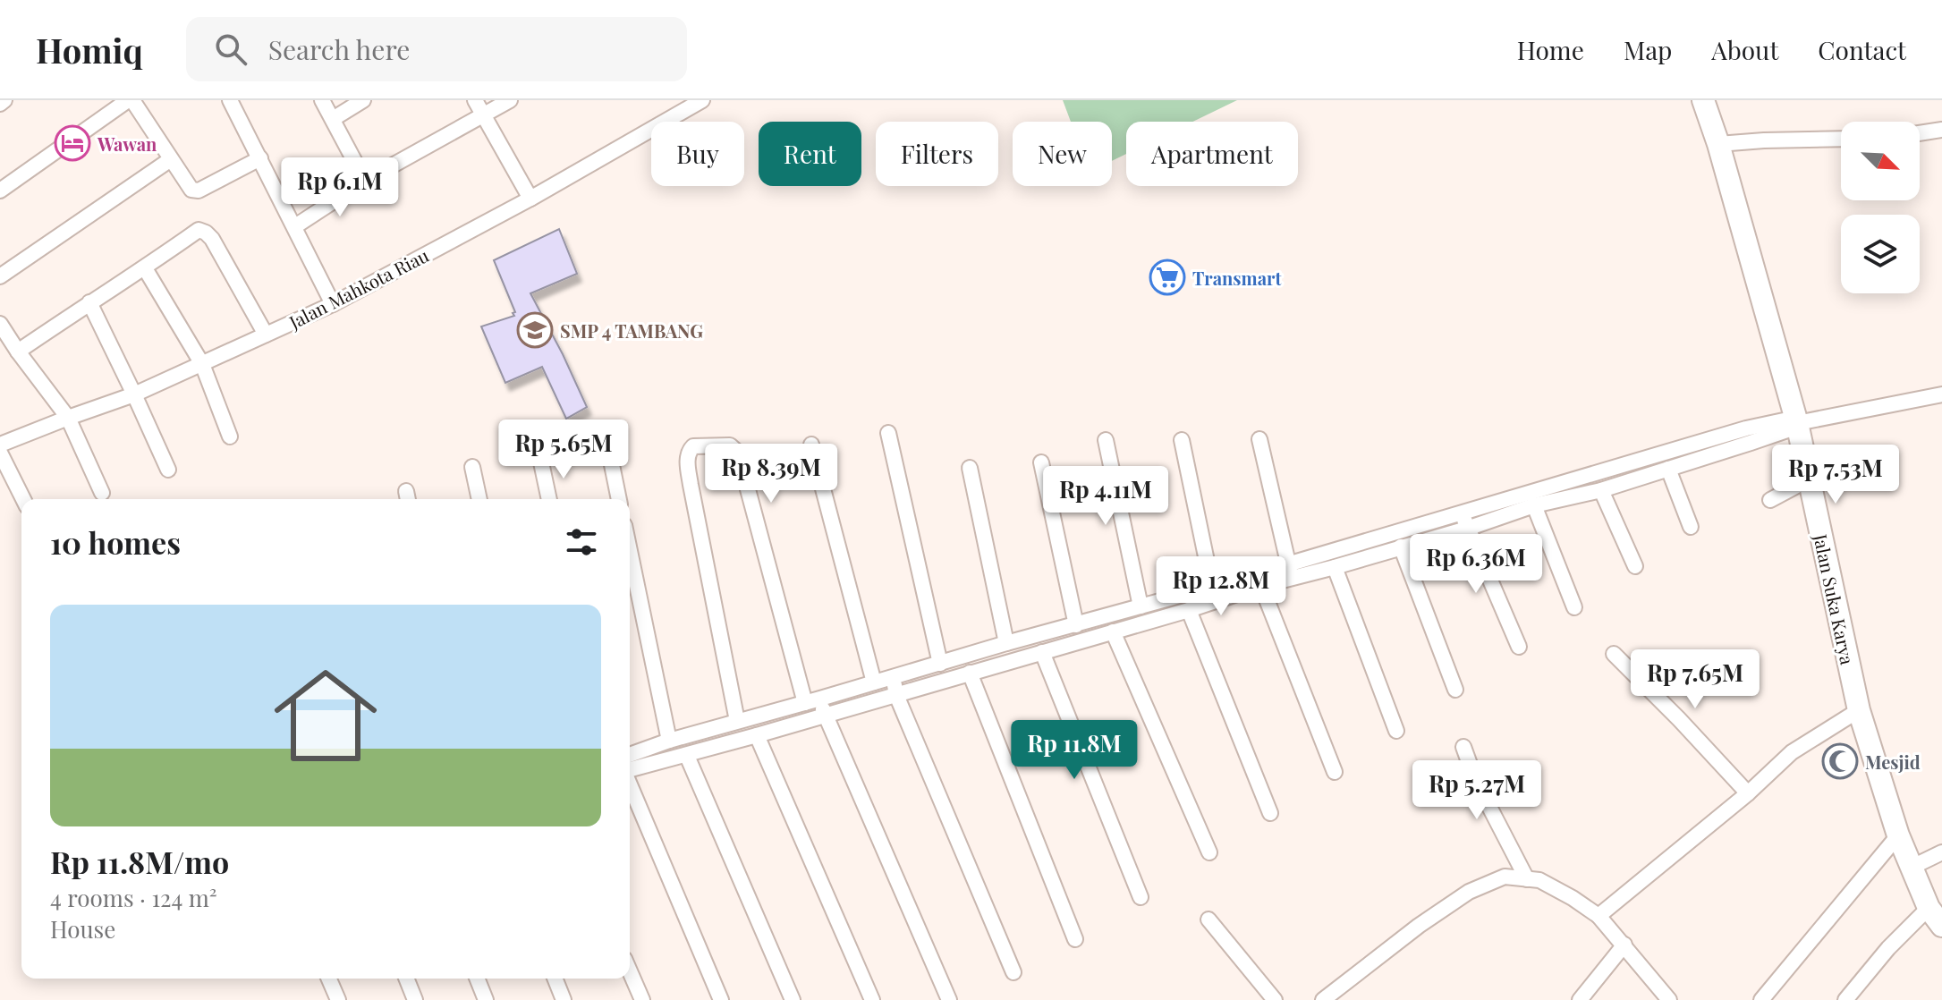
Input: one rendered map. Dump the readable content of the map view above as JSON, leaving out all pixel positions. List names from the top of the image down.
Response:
{
  "streets": {
    "main road": ["Jalan Suka Karya"],
    "street": ["Jalan Mahkota Riau"]
  },
  "places": {
    "hotel": ["Wawan"],
    "supermarket": ["Transmart"],
    "school or university": ["SMP 4 TAMBANG"],
    "mosque": ["Mesjid"]
  },
  "north": "bottom right",
  "page": {
    "header": "Homiq",
    "search": "Search here",
    "nav": [
      "Home",
      "Map",
      "About",
      "Contact"
    ],
    "chip": [
      "Buy",
      "Rent",
      "Filters",
      "New",
      "Apartment"
    ],
    "price": [
      "Rp 6.1M",
      "Rp 5.65M",
      "Rp 8.39M",
      "Rp 7.53M",
      "Rp 4.11M",
      "Rp 6.36M",
      "Rp 12.8M",
      "Rp 7.65M",
      "Rp 11.8M",
      "Rp 5.27M"
    ],
    "heading": "10 homes",
    "list": [
      {
        "name": "Rp 11.8M/mo",
        "note": "4 rooms · 124 m² · House"
      }
    ]
  }
}
